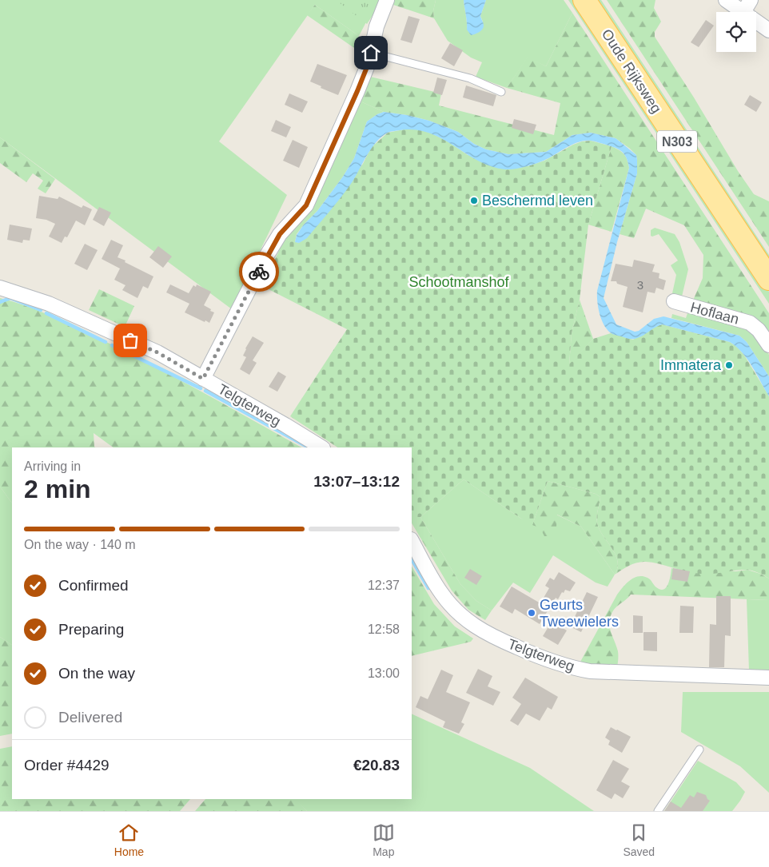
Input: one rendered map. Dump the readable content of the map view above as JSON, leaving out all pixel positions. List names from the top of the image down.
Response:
{
  "streets": {
    "main road": ["Oude Rijksweg", "N303"],
    "street": ["Hoflaan", "Telgterweg"]
  },
  "parks": ["Schootmanshof"],
  "places": ["Beschermd leven", "Immatera", "Geurts Tweewielers"],
  "house_numbers": ["3"],
  "page": {
    "heading": ["2 min", "Arriving in", "13:07–13:12"],
    "panel": ["Order #4429", "€20.83"],
    "bar": "On the way · 140 m",
    "list": [
      ["Confirmed", "12:37"],
      ["Preparing", "12:58"],
      ["On the way", "13:00"],
      "Delivered"
    ],
    "tabs": ["Home", "Map", "Saved"]
  }
}
